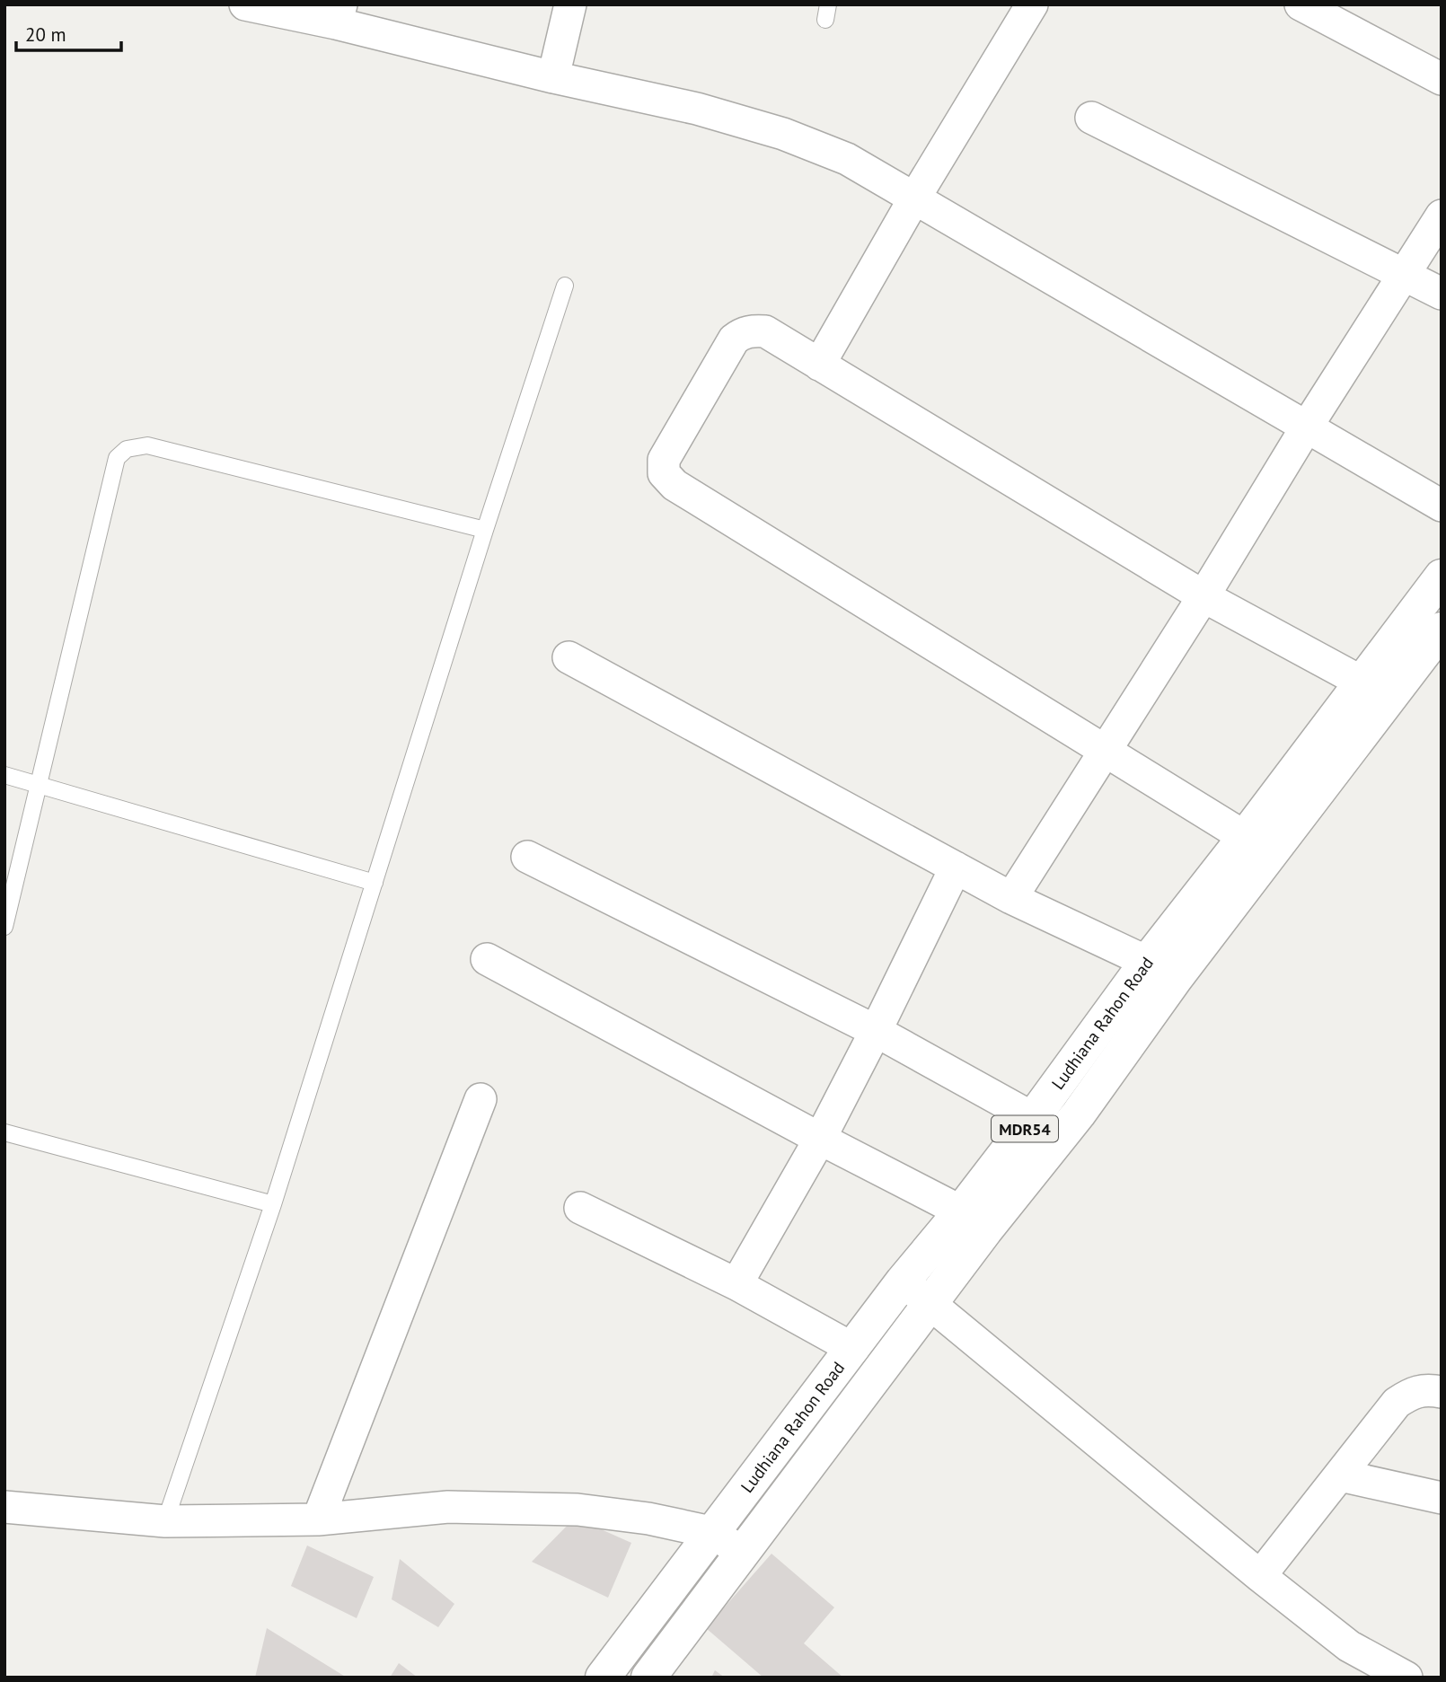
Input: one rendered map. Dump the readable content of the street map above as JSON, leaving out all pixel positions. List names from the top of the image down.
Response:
{
  "streets": {
    "main road": ["Ludhiana Rahon Road", "MDR54"]
  },
  "scale_bar": "20 m"
}
